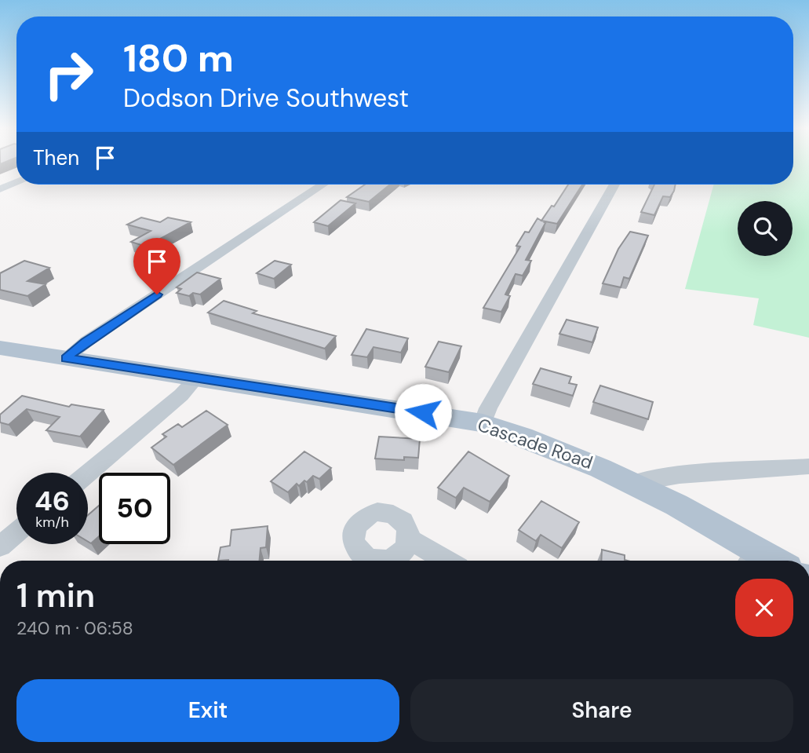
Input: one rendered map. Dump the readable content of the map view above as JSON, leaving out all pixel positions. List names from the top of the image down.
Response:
{
  "streets": {
    "main road": ["Cascade Road"]
  },
  "page": {
    "turn": ["180 m", "Dodson Drive Southwest"],
    "then": "Then",
    "speed": "46 km/h",
    "limit": "50",
    "heading": ["1 min", "240 m · 06:58"],
    "buttons": ["Exit", "Share"]
  }
}
